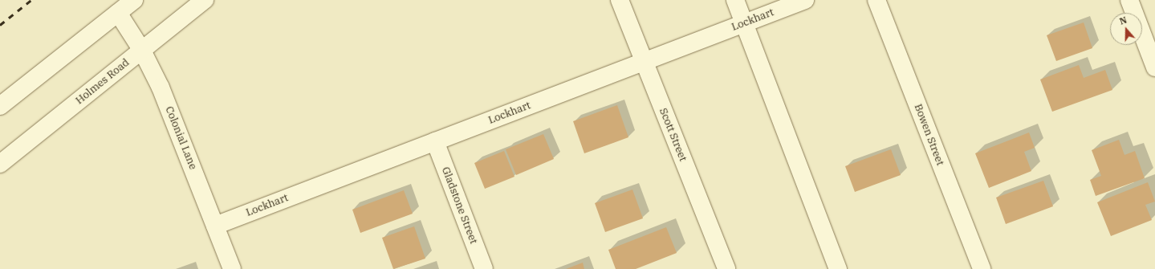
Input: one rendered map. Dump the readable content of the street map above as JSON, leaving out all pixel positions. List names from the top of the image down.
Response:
{
  "streets": {
    "street": [
      "Lockhart",
      "Holmes Road",
      "Scott Street",
      "Bowen Street",
      "Colonial Lane",
      "Gladstone Street"
    ]
  },
  "crossings": [
    ["Lockhart", "Scott Street"],
    ["Lockhart", "Colonial Lane"],
    ["Lockhart", "Gladstone Street"],
    ["Holmes Road", "Colonial Lane"]
  ],
  "north": "top"
}
